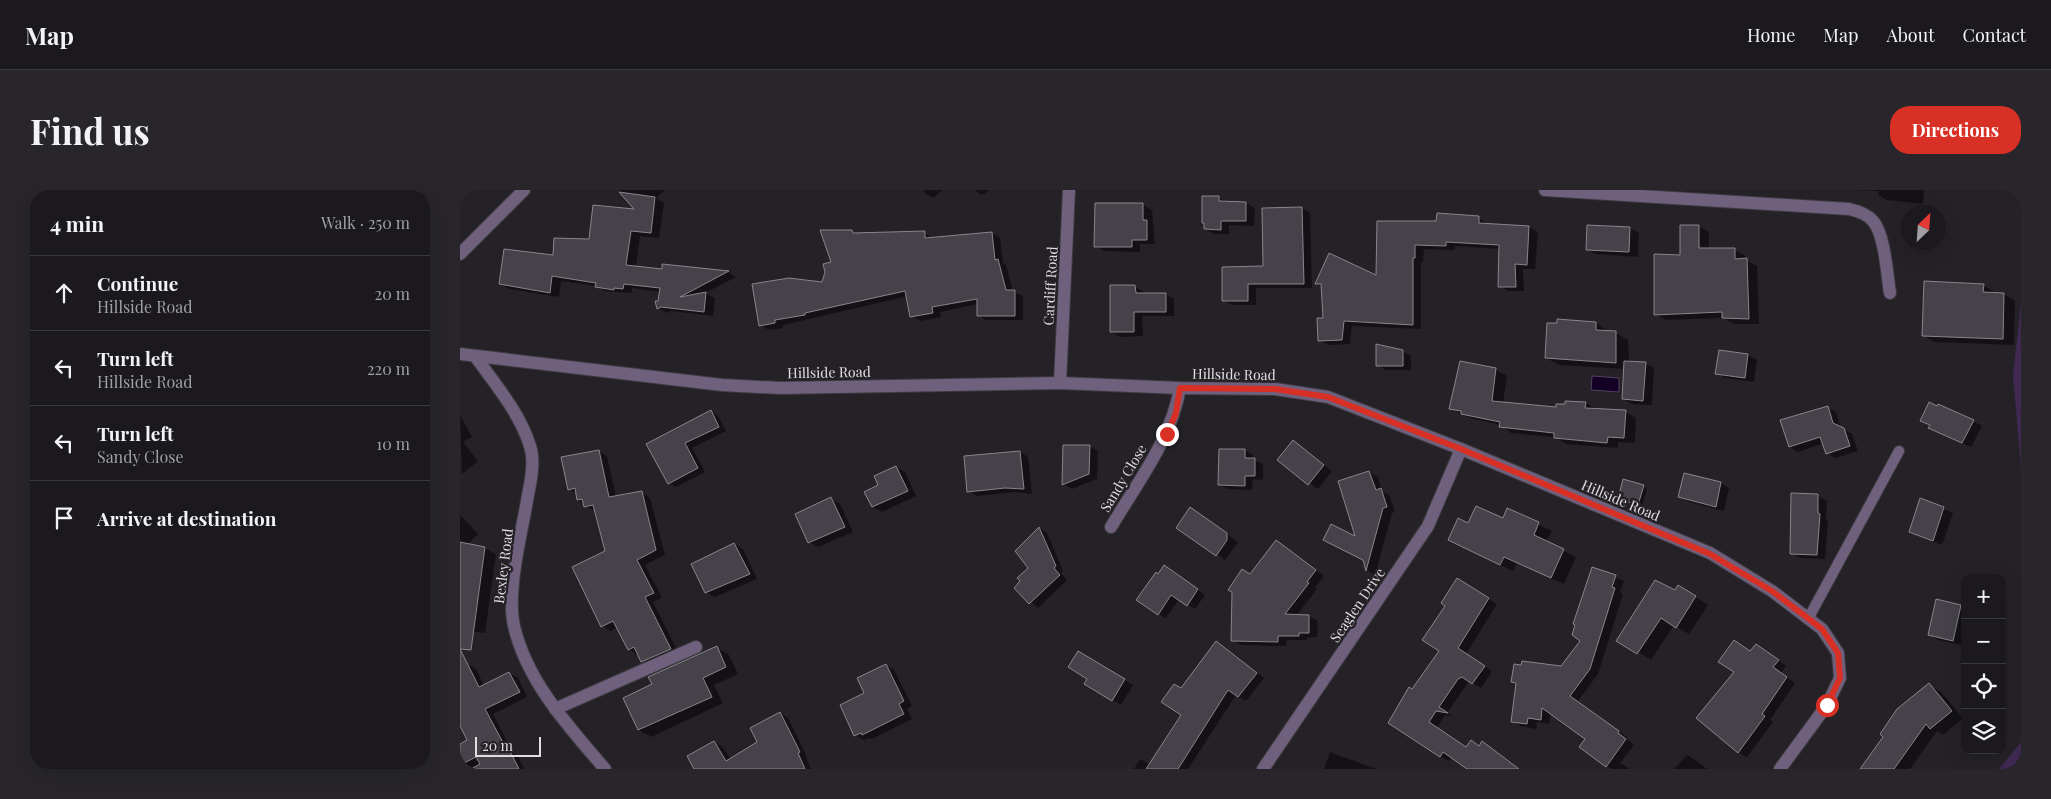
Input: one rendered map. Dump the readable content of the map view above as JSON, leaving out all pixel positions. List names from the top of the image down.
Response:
{
  "streets": {
    "street": [
      "Cardiff Road",
      "Hillside Road",
      "Sandy Close",
      "Bexley Road",
      "Seaglen Drive"
    ]
  },
  "crossings": [
    ["Cardiff Road", "Hillside Road"],
    ["Hillside Road", "Sandy Close"],
    ["Hillside Road", "Bexley Road"],
    ["Hillside Road", "Seaglen Drive"]
  ],
  "scale_bar": "20 m",
  "north": "top right",
  "page": {
    "header": "Map",
    "nav": [
      "Home",
      "Map",
      "About",
      "Contact"
    ],
    "buttons": "Directions",
    "title": "Find us",
    "heading": ["4 min", "Walk · 250 m"],
    "list": [
      ["Continue", "Hillside Road", "20 m"],
      ["Turn left", "Hillside Road", "220 m"],
      ["Turn left", "Sandy Close", "10 m"],
      "Arrive at destination"
    ],
    "map_buttons": ["+", "−"],
    "scale": "20 m"
  }
}
